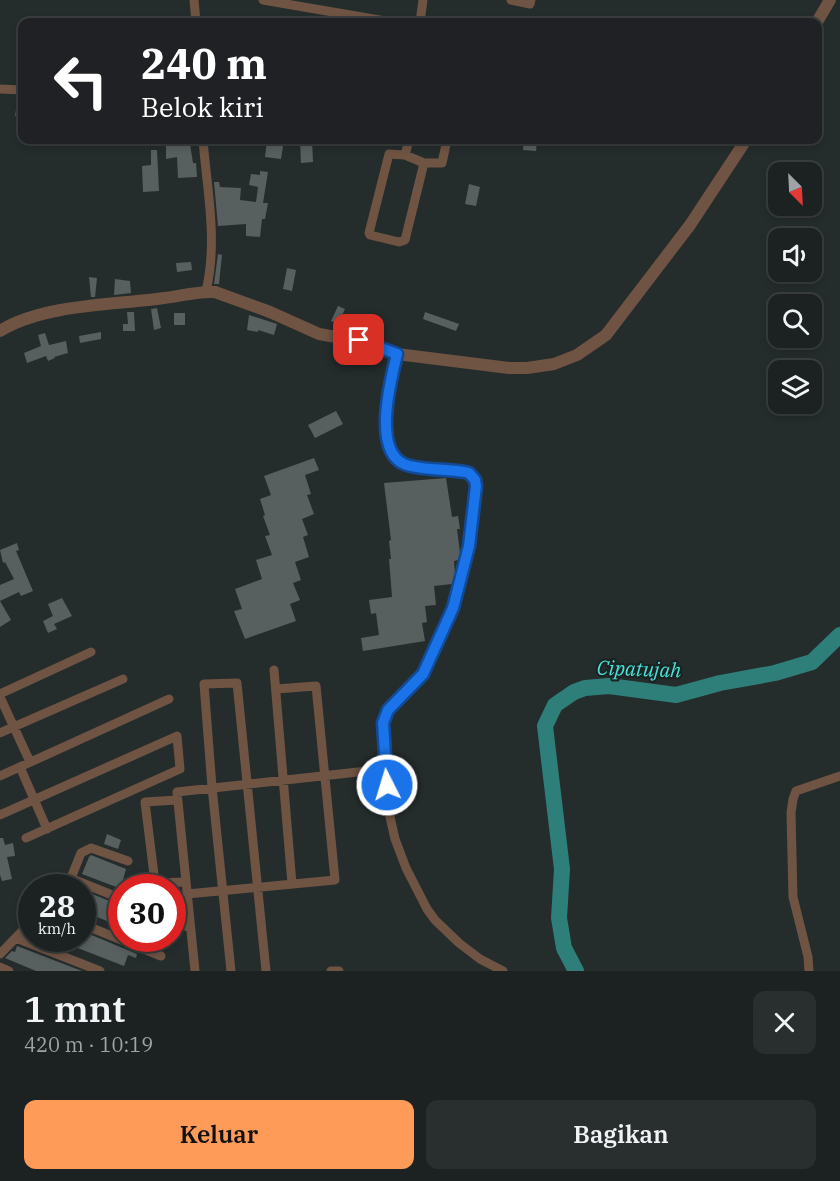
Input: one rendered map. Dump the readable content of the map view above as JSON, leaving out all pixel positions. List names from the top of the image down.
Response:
{
  "water": ["Cipatujah"],
  "north": "bottom right",
  "page": {
    "turn": ["240 m", "Belok kiri"],
    "speed": "28 km/h",
    "limit": "30",
    "heading": ["1 mnt", "420 m · 10:19"],
    "buttons": ["Keluar", "Bagikan"]
  }
}
